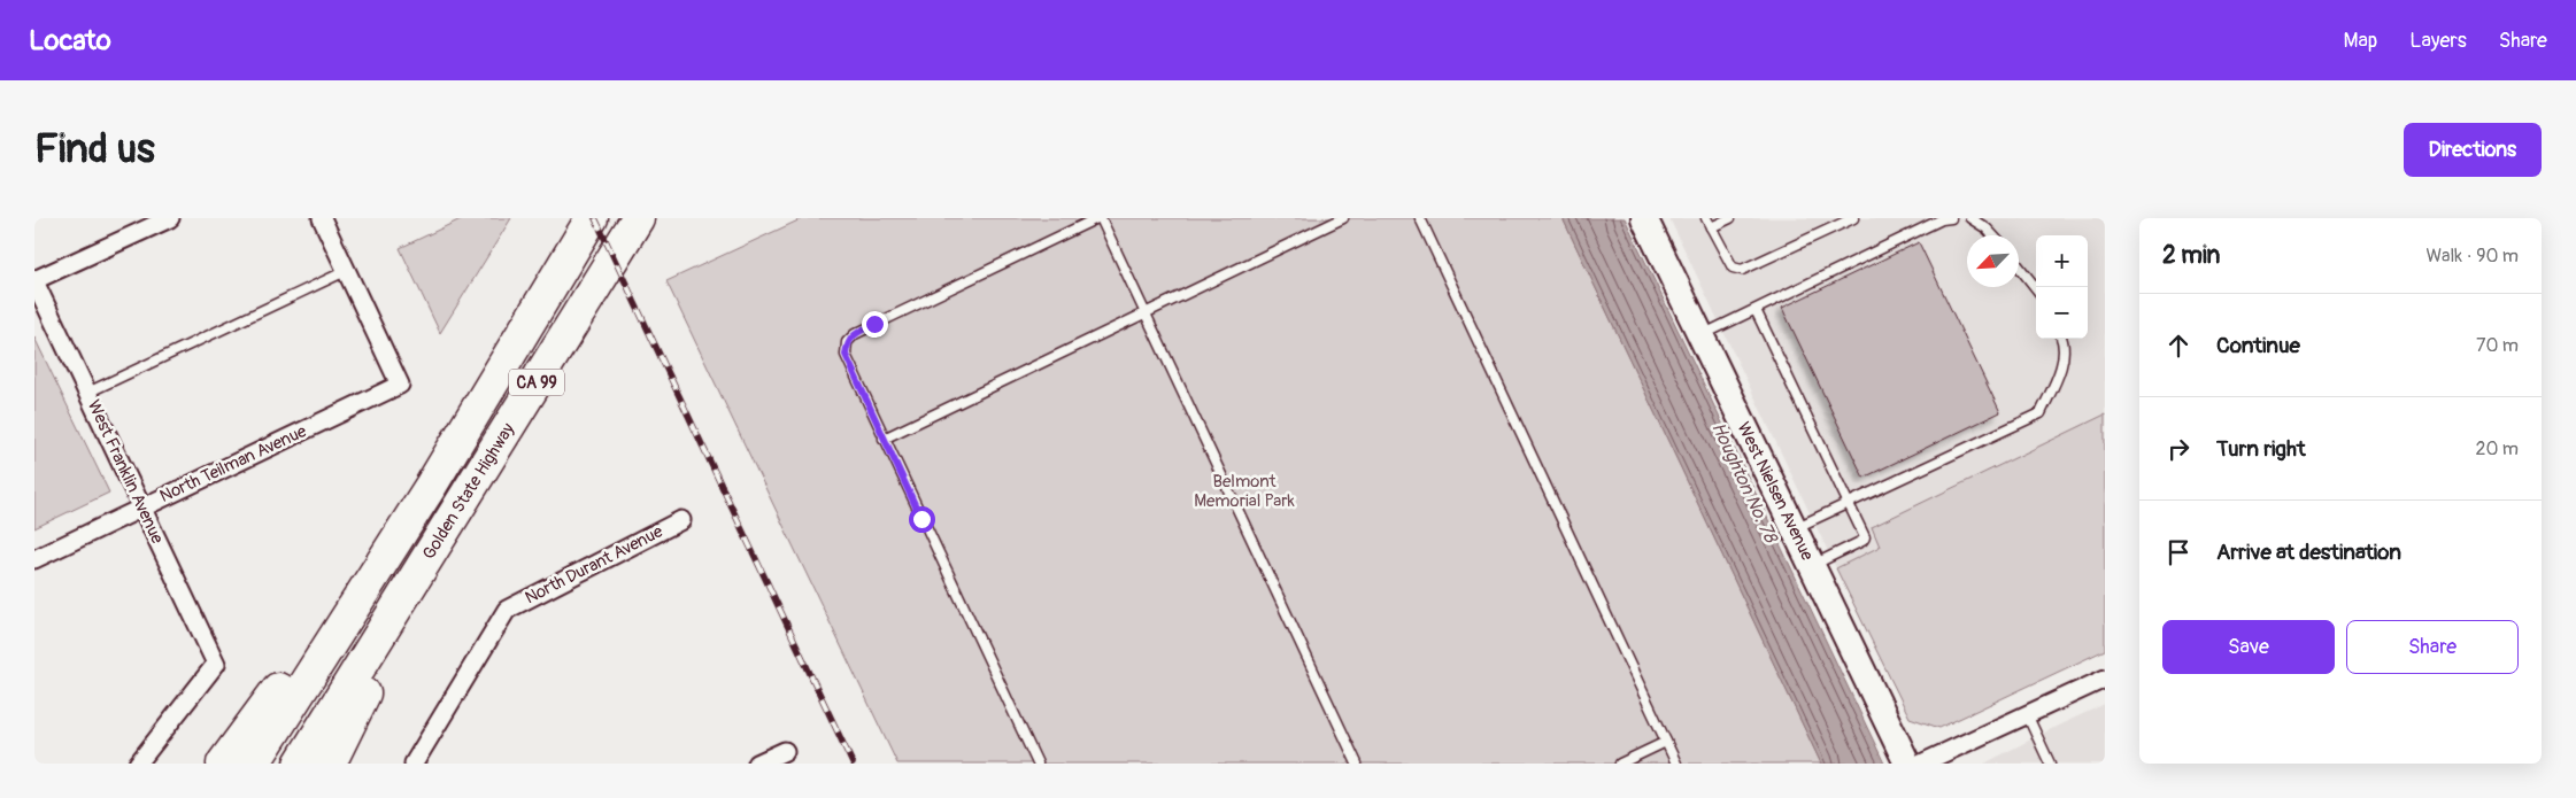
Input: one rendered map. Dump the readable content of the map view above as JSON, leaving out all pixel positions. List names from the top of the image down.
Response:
{
  "streets": {
    "highway": ["CA 99", "Golden State Highway"],
    "street": [
      "North Teilman Avenue",
      "West Franklin Avenue",
      "West Nielsen Avenue",
      "North Durant Avenue"
    ]
  },
  "crossings": [
    ["North Teilman Avenue", "West Franklin Avenue"]
  ],
  "water": ["Houghton No. 78"],
  "parks": ["Belmont Memorial Park"],
  "north": "bottom left",
  "page": {
    "header": "Locato",
    "nav": ["Map", "Layers", "Share"],
    "buttons": [
      "Directions",
      ["Save", "Share"]
    ],
    "title": "Find us",
    "heading": ["2 min", "Walk · 90 m"],
    "map_buttons": ["+", "−"],
    "list": [
      ["Continue", "70 m"],
      ["Turn right", "20 m"],
      "Arrive at destination"
    ]
  }
}
